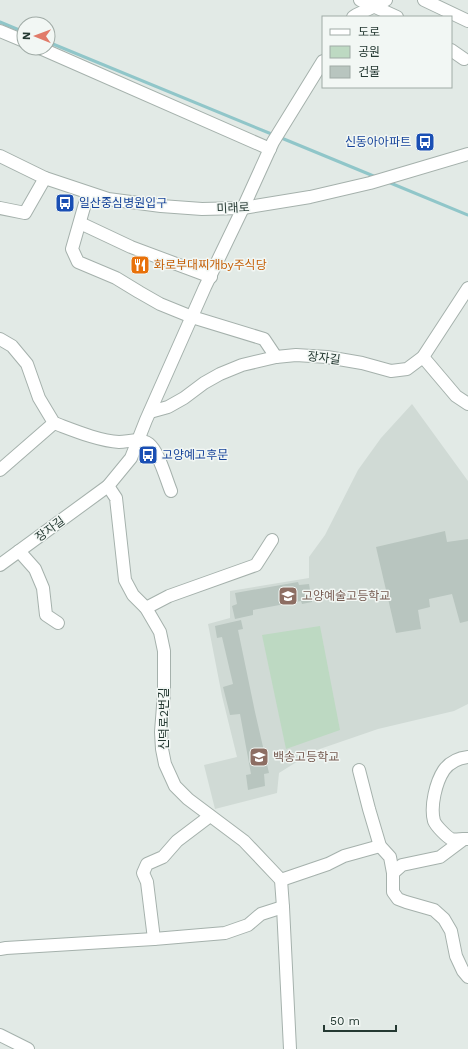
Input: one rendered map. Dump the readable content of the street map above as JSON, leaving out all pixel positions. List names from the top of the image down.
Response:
{
  "streets": {
    "street": ["미래로", "장자길", "신덕로2번길"]
  },
  "crossings": [
    ["미래로", "장자길"],
    ["장자길", "신덕로2번길"]
  ],
  "places": {
    "bus stop": ["신동아아파트", "일산중심병원입구", "고양예고후문"],
    "restaurant": ["화로부대찌개by주식당"],
    "school or university": ["고양예술고등학교", "백송고등학교"]
  },
  "legend": ["도로", "공원", "건물"],
  "scale_bar": "50 m",
  "north": "left"
}
